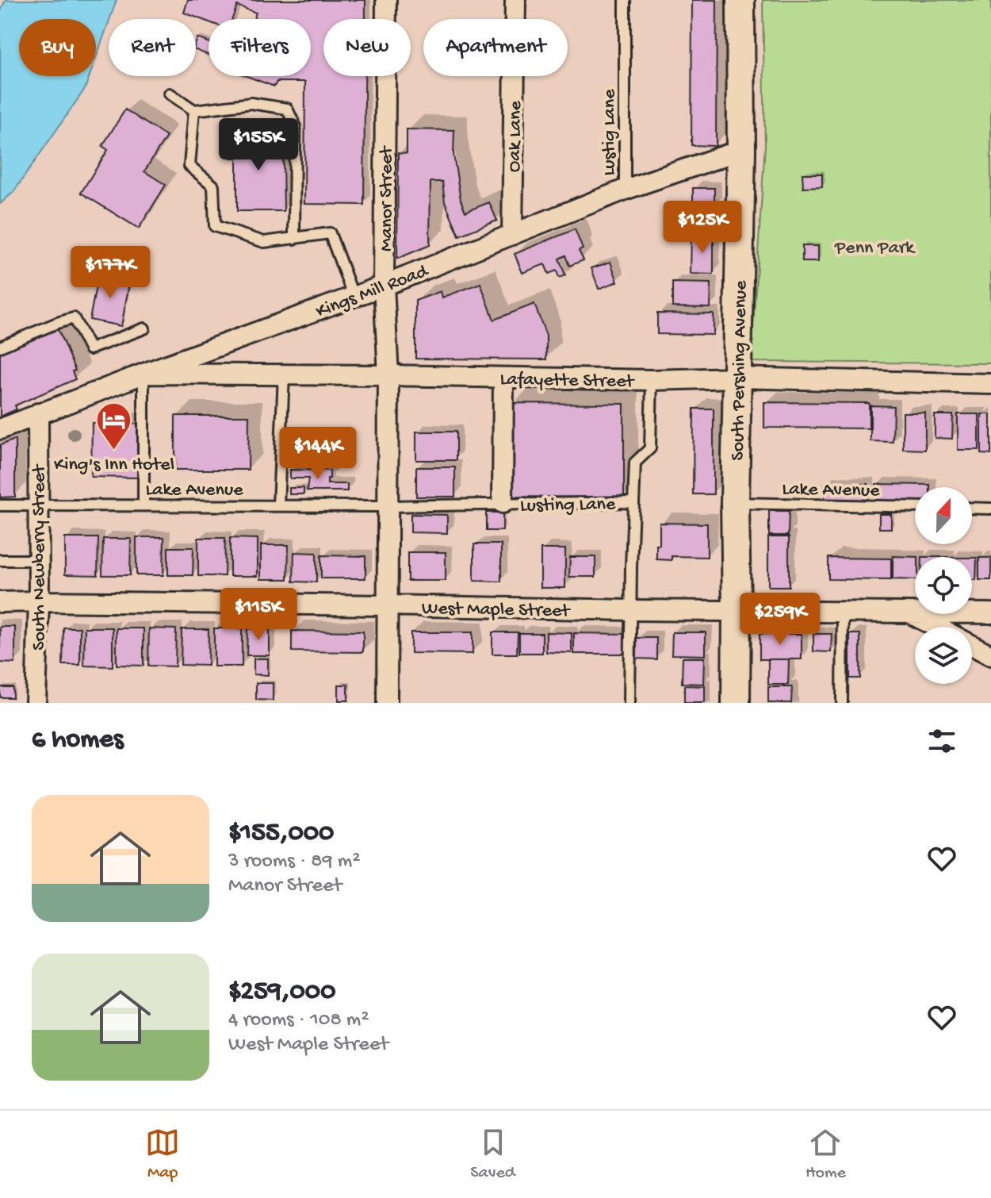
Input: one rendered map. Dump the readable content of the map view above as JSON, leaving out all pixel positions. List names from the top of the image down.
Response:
{
  "streets": {
    "street": [
      "Oak Lane",
      "Manor Street",
      "Kings Mill Road",
      "South Pershing Avenue",
      "Lafayette Street",
      "Lusting Lane",
      "South Newberry Street",
      "West Maple Street"
    ],
    "lane": ["Lustig Lane", "Lake Avenue"]
  },
  "crossings": [
    ["Lustig Lane", "Kings Mill Road"],
    ["Oak Lane", "Kings Mill Road"],
    ["Manor Street", "Kings Mill Road"],
    ["Manor Street", "Lafayette Street"],
    ["Manor Street", "Lake Avenue"],
    ["Manor Street", "Lusting Lane"],
    ["Manor Street", "West Maple Street"],
    ["Kings Mill Road", "South Pershing Avenue"],
    ["Kings Mill Road", "Lafayette Street"],
    ["Kings Mill Road", "South Newberry Street"],
    ["South Pershing Avenue", "Lafayette Street"],
    ["South Pershing Avenue", "Lake Avenue"],
    ["South Pershing Avenue", "West Maple Street"],
    ["Lafayette Street", "Lusting Lane"],
    ["Lake Avenue", "Lusting Lane"],
    ["Lake Avenue", "South Newberry Street"],
    ["South Newberry Street", "West Maple Street"]
  ],
  "parks": ["Penn Park"],
  "places": {
    "hotel": ["King's Inn Hotel"]
  },
  "north": "top",
  "page": {
    "chip": [
      "Buy",
      "Rent",
      "Filters",
      "New",
      "Apartment"
    ],
    "price": [
      "$155K",
      "$125K",
      "$177K",
      "$144K",
      "$115K",
      "$259K"
    ],
    "heading": "6 homes",
    "list": [
      {
        "name": "$155,000",
        "note": "3 rooms · 89 m² · Manor Street"
      },
      {
        "name": "$259,000",
        "note": "4 rooms · 108 m² · West Maple Street"
      }
    ],
    "tabs": ["Map", "Saved", "Home"]
  }
}
